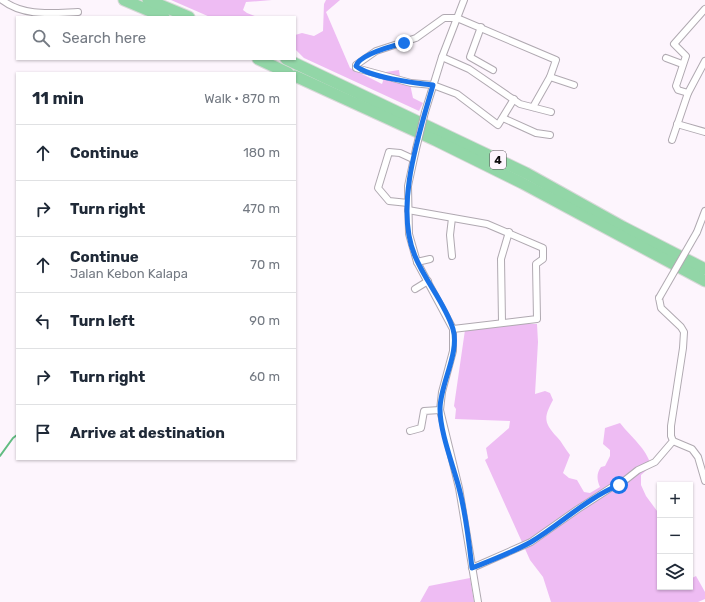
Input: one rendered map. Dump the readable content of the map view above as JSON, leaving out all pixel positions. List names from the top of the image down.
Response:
{
  "streets": {
    "highway": ["4"]
  },
  "page": {
    "search": "Search here",
    "heading": ["11 min", "Walk · 870 m"],
    "list": [
      ["Continue", "180 m"],
      ["Turn right", "470 m"],
      ["Continue", "Jalan Kebon Kalapa", "70 m"],
      ["Turn left", "90 m"],
      ["Turn right", "60 m"],
      "Arrive at destination"
    ],
    "map_buttons": ["+", "−"]
  }
}
